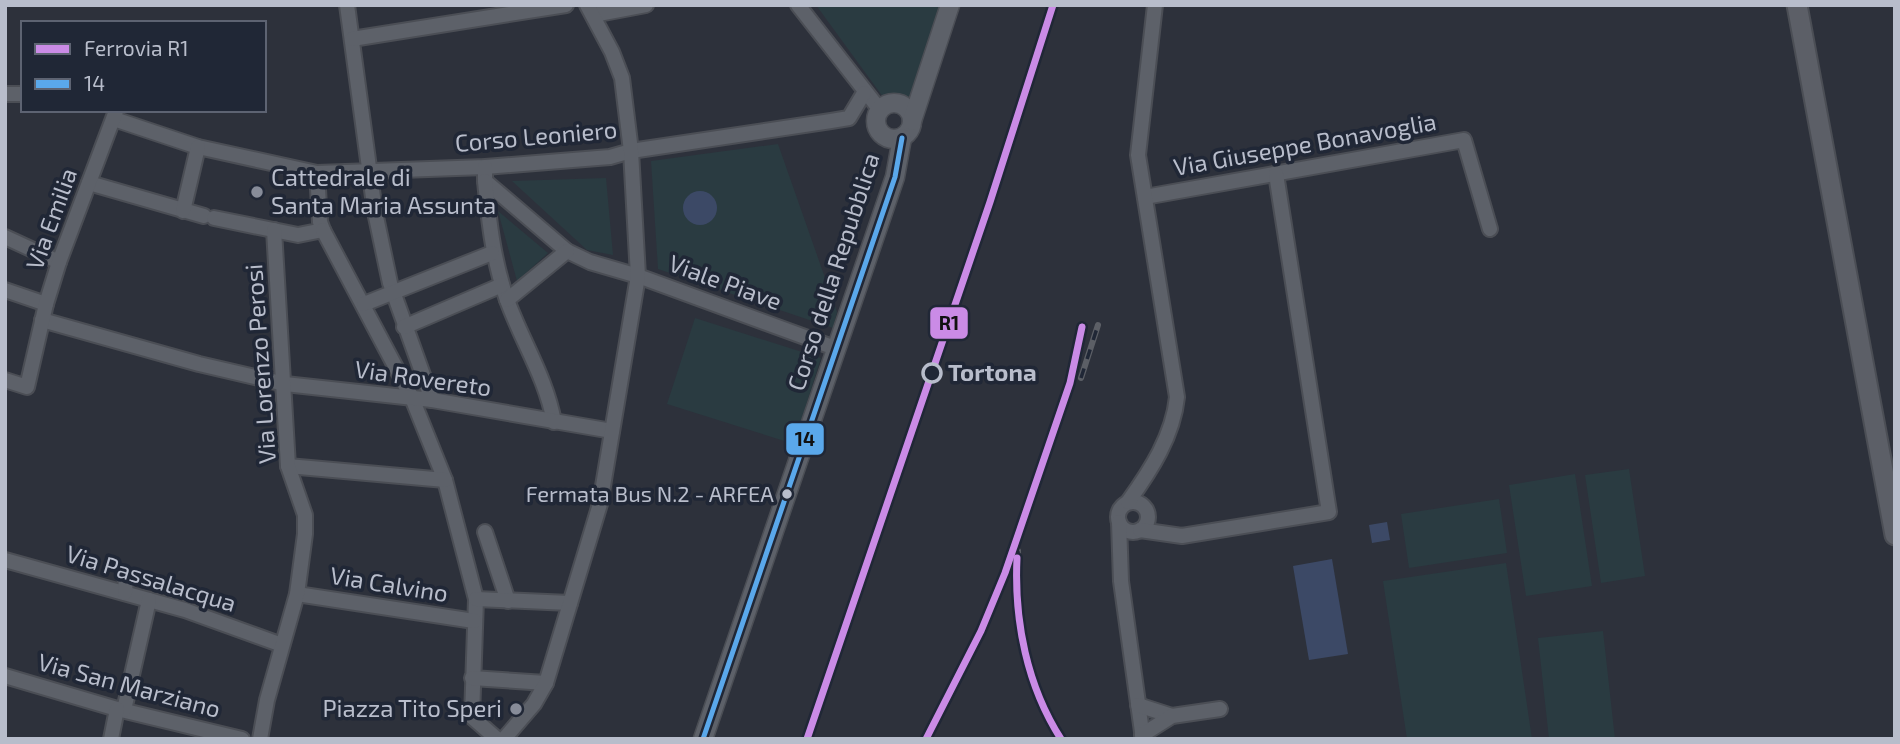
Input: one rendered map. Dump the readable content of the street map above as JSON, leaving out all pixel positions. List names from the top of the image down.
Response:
{
  "streets": {
    "street": [
      "Corso Leoniero",
      "Via Giuseppe Bonavoglia",
      "Via Emilia",
      "Corso della Repubblica",
      "Viale Piave",
      "Via Lorenzo Perosi",
      "Via Rovereto",
      "Via Passalacqua",
      "Via Calvino",
      "Via San Marziano"
    ]
  },
  "crossings": [
    ["Corso Leoniero", "Via Emilia"],
    ["Corso Leoniero", "Viale Piave"],
    ["Via Emilia", "Via Rovereto"],
    ["Corso della Repubblica", "Viale Piave"],
    ["Via Lorenzo Perosi", "Via Rovereto"],
    ["Via Lorenzo Perosi", "Via Passalacqua"],
    ["Via Lorenzo Perosi", "Via Calvino"]
  ],
  "places": [
    "Cattedrale di Santa Maria Assunta",
    "Tortona",
    "Fermata Bus N.2 - ARFEA",
    "Piazza Tito Speri"
  ],
  "lines": ["rail line R1", "transit line 14"],
  "legend": ["Ferrovia R1", "14"]
}
